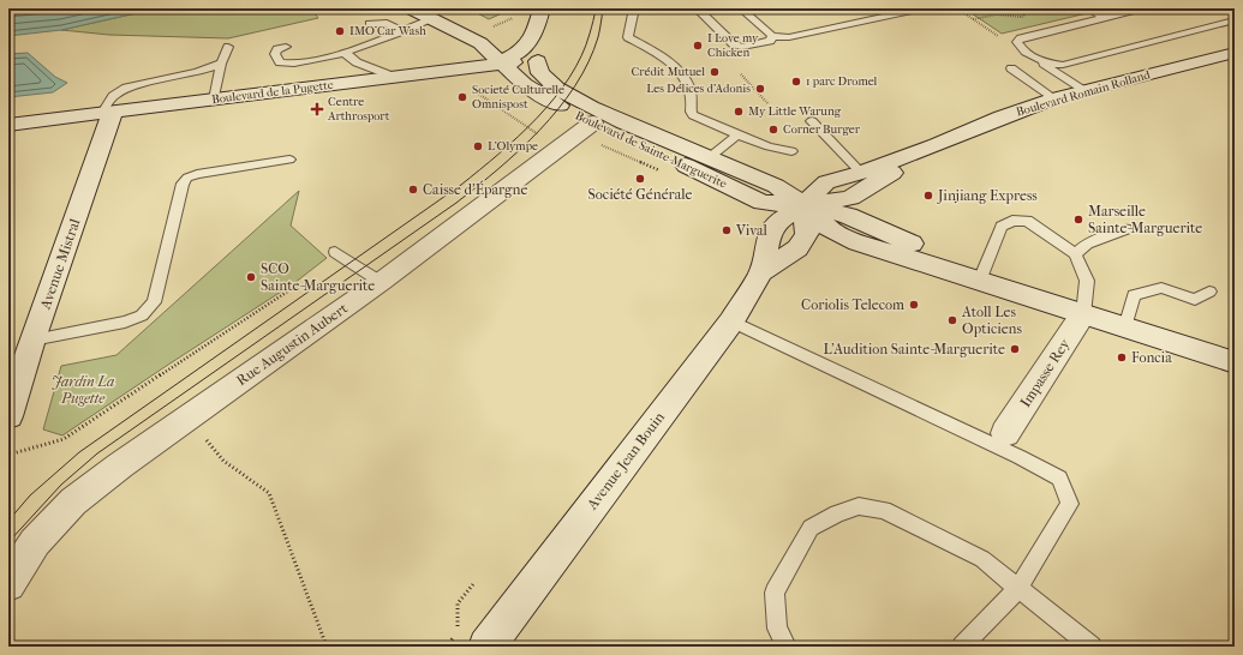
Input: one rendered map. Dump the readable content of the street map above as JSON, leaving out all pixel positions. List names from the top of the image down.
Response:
{
  "streets": {
    "main road": [
      "Boulevard de la Pugette",
      "Boulevard Romain Rolland",
      "Boulevard de Sainte-Marguerite",
      "Avenue Mistral",
      "Rue Augustin Aubert",
      "Impasse Rey",
      "Avenue Jean Bouin"
    ]
  },
  "crossings": [
    ["Boulevard de la Pugette", "Boulevard de Sainte-Marguerite"],
    ["Boulevard de la Pugette", "Avenue Mistral"],
    ["Boulevard Romain Rolland", "Boulevard de Sainte-Marguerite"],
    ["Boulevard Romain Rolland", "Avenue Jean Bouin"],
    ["Boulevard de Sainte-Marguerite", "Rue Augustin Aubert"],
    ["Boulevard de Sainte-Marguerite", "Impasse Rey"],
    ["Boulevard de Sainte-Marguerite", "Avenue Jean Bouin"]
  ],
  "parks": ["Jardin La Pugette"],
  "places": {
    "other": [
      "IMO Car Wash",
      "I Love my Chicken",
      "Crédit Mutuel",
      "1 parc Dromel",
      "Les Délices d'Adonis",
      "Societé Culturelle Omnispost",
      "My Little Warung",
      "Corner Burger",
      "L'Olympe",
      "Société Générale",
      "Caisse d'Épargne",
      "Jinjiang Express",
      "Marseille Sainte-Marguerite",
      "Vival",
      "SCO Sainte-Marguerite",
      "Coriolis Telecom",
      "Atoll Les Opticiens",
      "L'Audition Sainte-Marguerite",
      "Foncia"
    ],
    "health": ["Centre Arthrosport"]
  }
}
